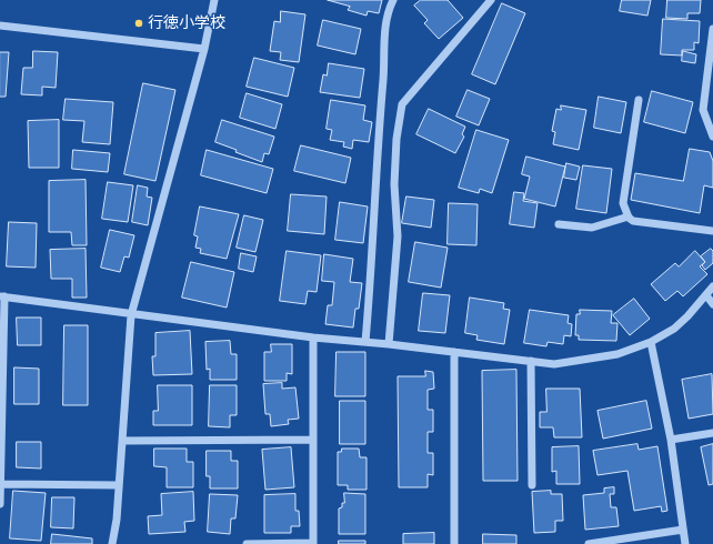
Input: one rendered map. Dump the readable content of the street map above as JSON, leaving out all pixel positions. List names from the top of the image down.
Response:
{
  "places": ["行徳小学校"]
}
